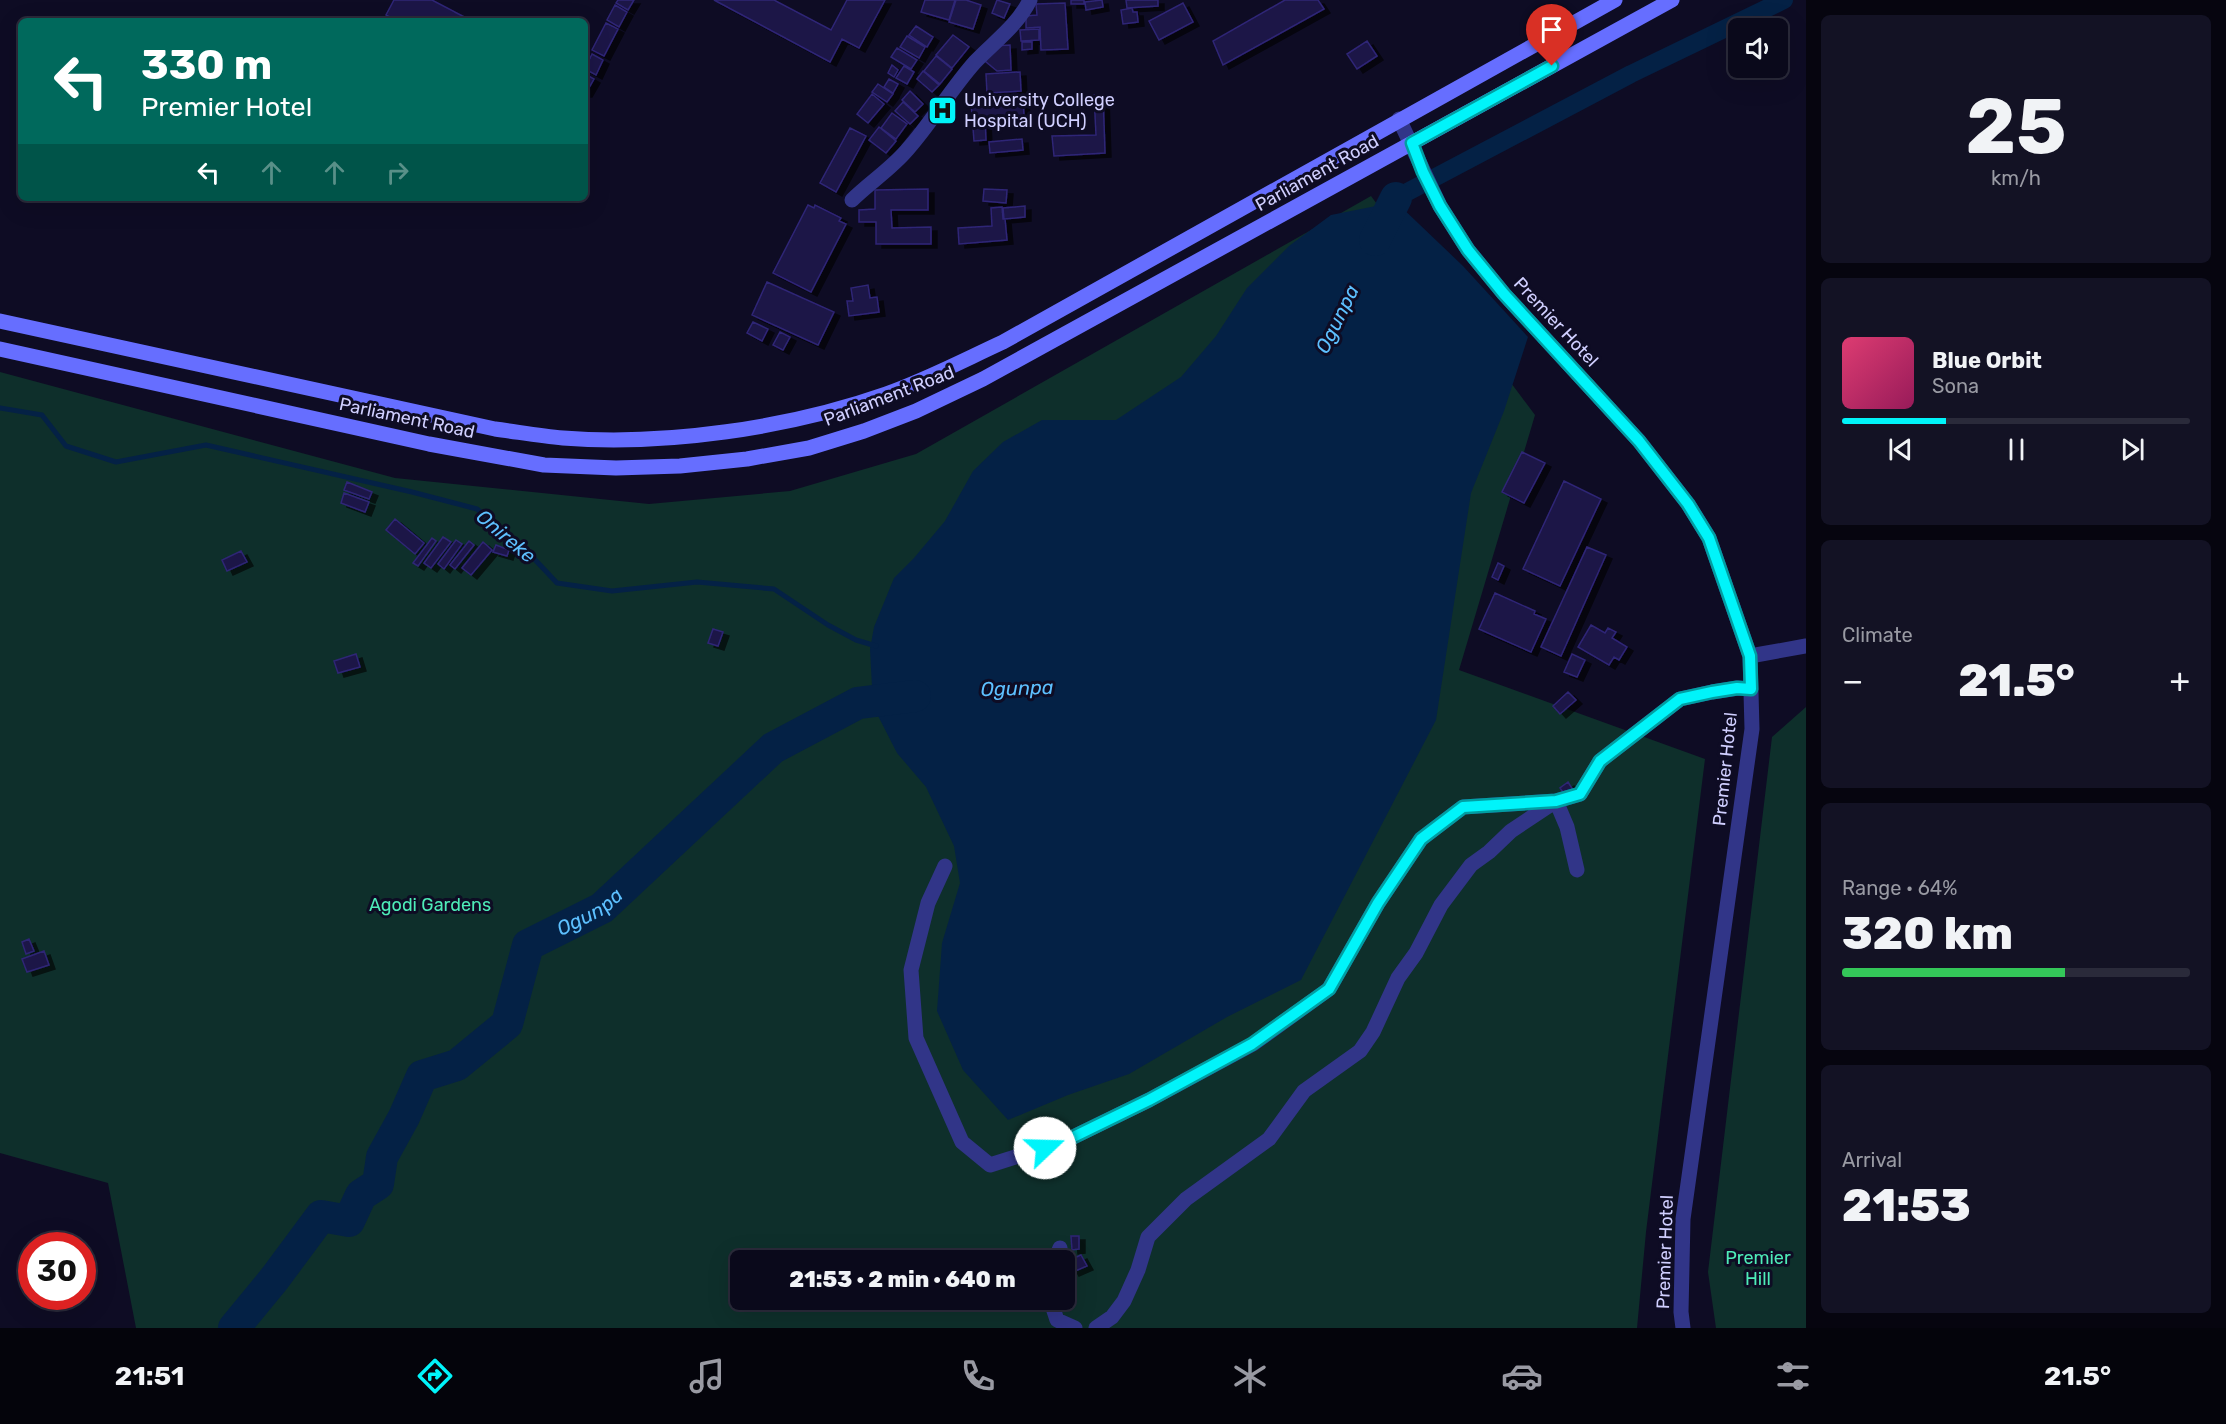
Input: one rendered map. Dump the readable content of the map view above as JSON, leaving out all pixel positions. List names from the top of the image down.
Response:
{
  "streets": {
    "main road": ["Parliament Road"],
    "street": ["Premier Hotel"]
  },
  "crossings": [
    ["Parliament Road", "Premier Hotel"]
  ],
  "water": ["Ogunpa", "Onireke"],
  "parks": ["Agodi Gardens", "Premier Hill"],
  "places": {
    "hospital": ["University College Hospital (UCH)"]
  },
  "page": {
    "tile": [
      ["25", "km/h"],
      "Climate",
      ["Range · 64%", "320 km"],
      ["Arrival", "21:53"]
    ],
    "turn": ["330 m", "Premier Hotel"],
    "song": ["Blue Orbit", "Sona"],
    "heat": ["−", "21.5°", "+"],
    "limit": "30",
    "trip": "21:53 · 2 min · 640 m",
    "tabs": ["21:51", "21.5°"]
  }
}
